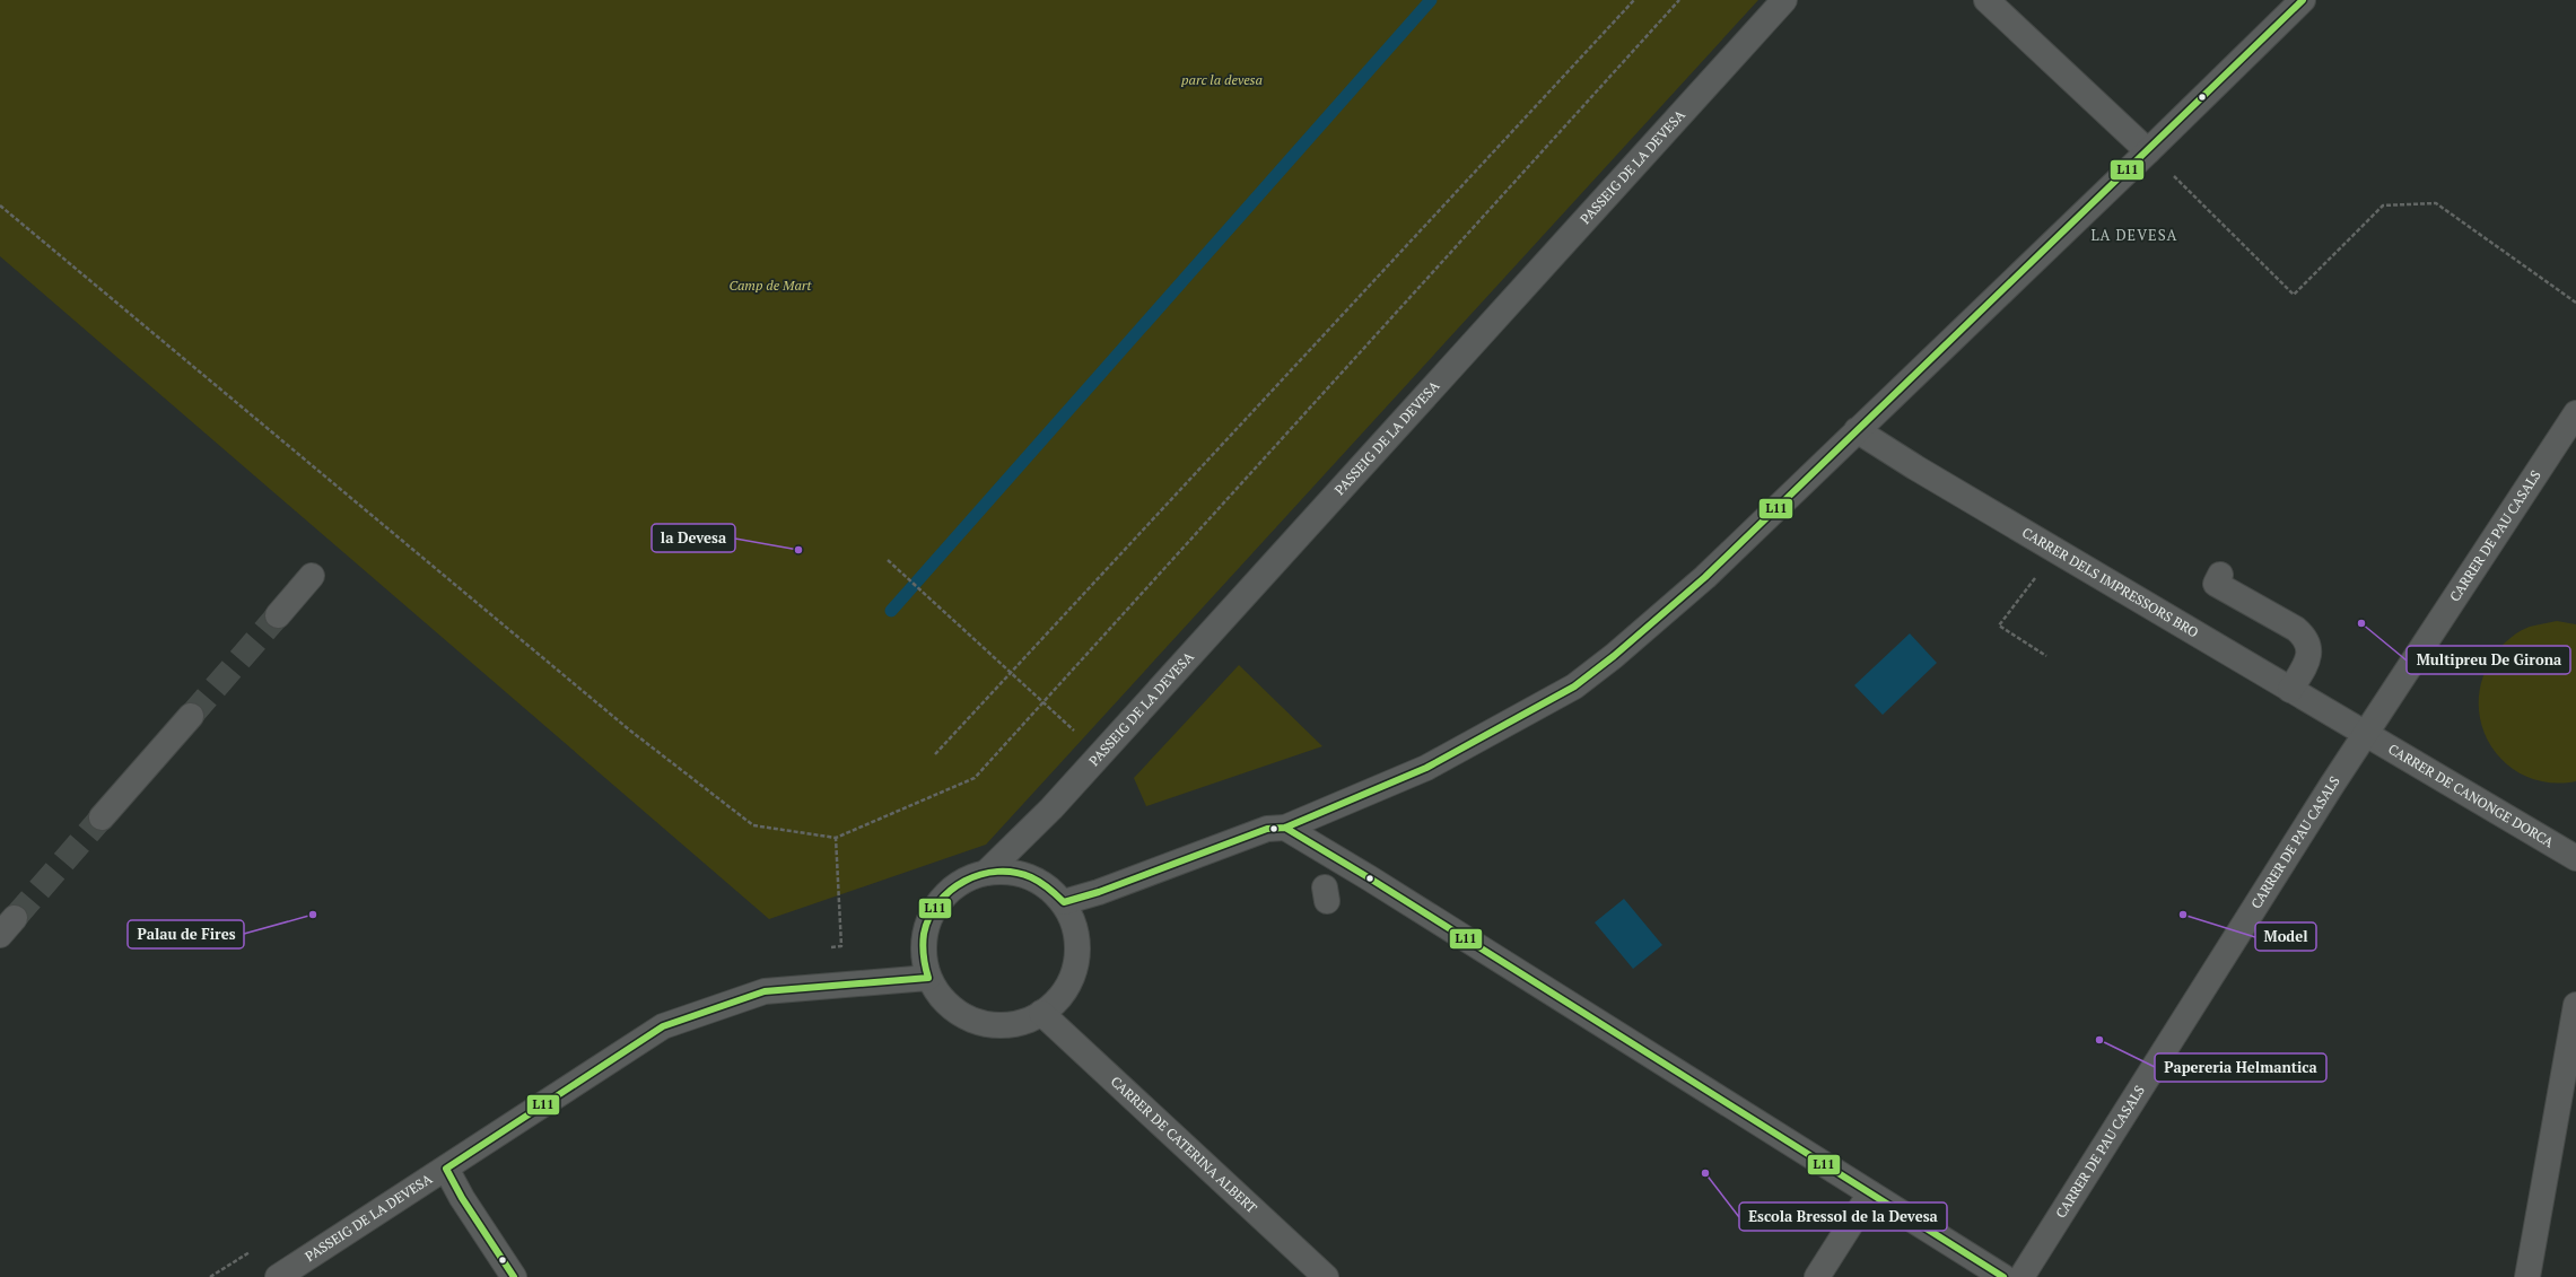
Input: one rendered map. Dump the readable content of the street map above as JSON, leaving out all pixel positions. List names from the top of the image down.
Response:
{
  "streets": {
    "street": [
      "PASSEIG DE LA DEVESA",
      "CARRER DE PAU CASALS",
      "CARRER DELS IMPRESSORS BRO",
      "CARRER DE CANONGE DORCA",
      "CARRER DE CATERINA ALBERT"
    ]
  },
  "crossings": [
    ["PASSEIG DE LA DEVESA", "CARRER DE CATERINA ALBERT"],
    ["CARRER DE PAU CASALS", "CARRER DELS IMPRESSORS BRO"],
    ["CARRER DE PAU CASALS", "CARRER DE CANONGE DORCA"],
    ["CARRER DELS IMPRESSORS BRO", "CARRER DE CANONGE DORCA"]
  ],
  "districts": ["LA DEVESA"],
  "parks": ["parc la devesa", "Camp de Mart"],
  "places": [
    "la Devesa",
    "Multipreu De Girona",
    "Palau de Fires",
    "Model",
    "Papereria Helmantica",
    "Escola Bressol de la Devesa"
  ],
  "lines": ["transit line L11"]
}
